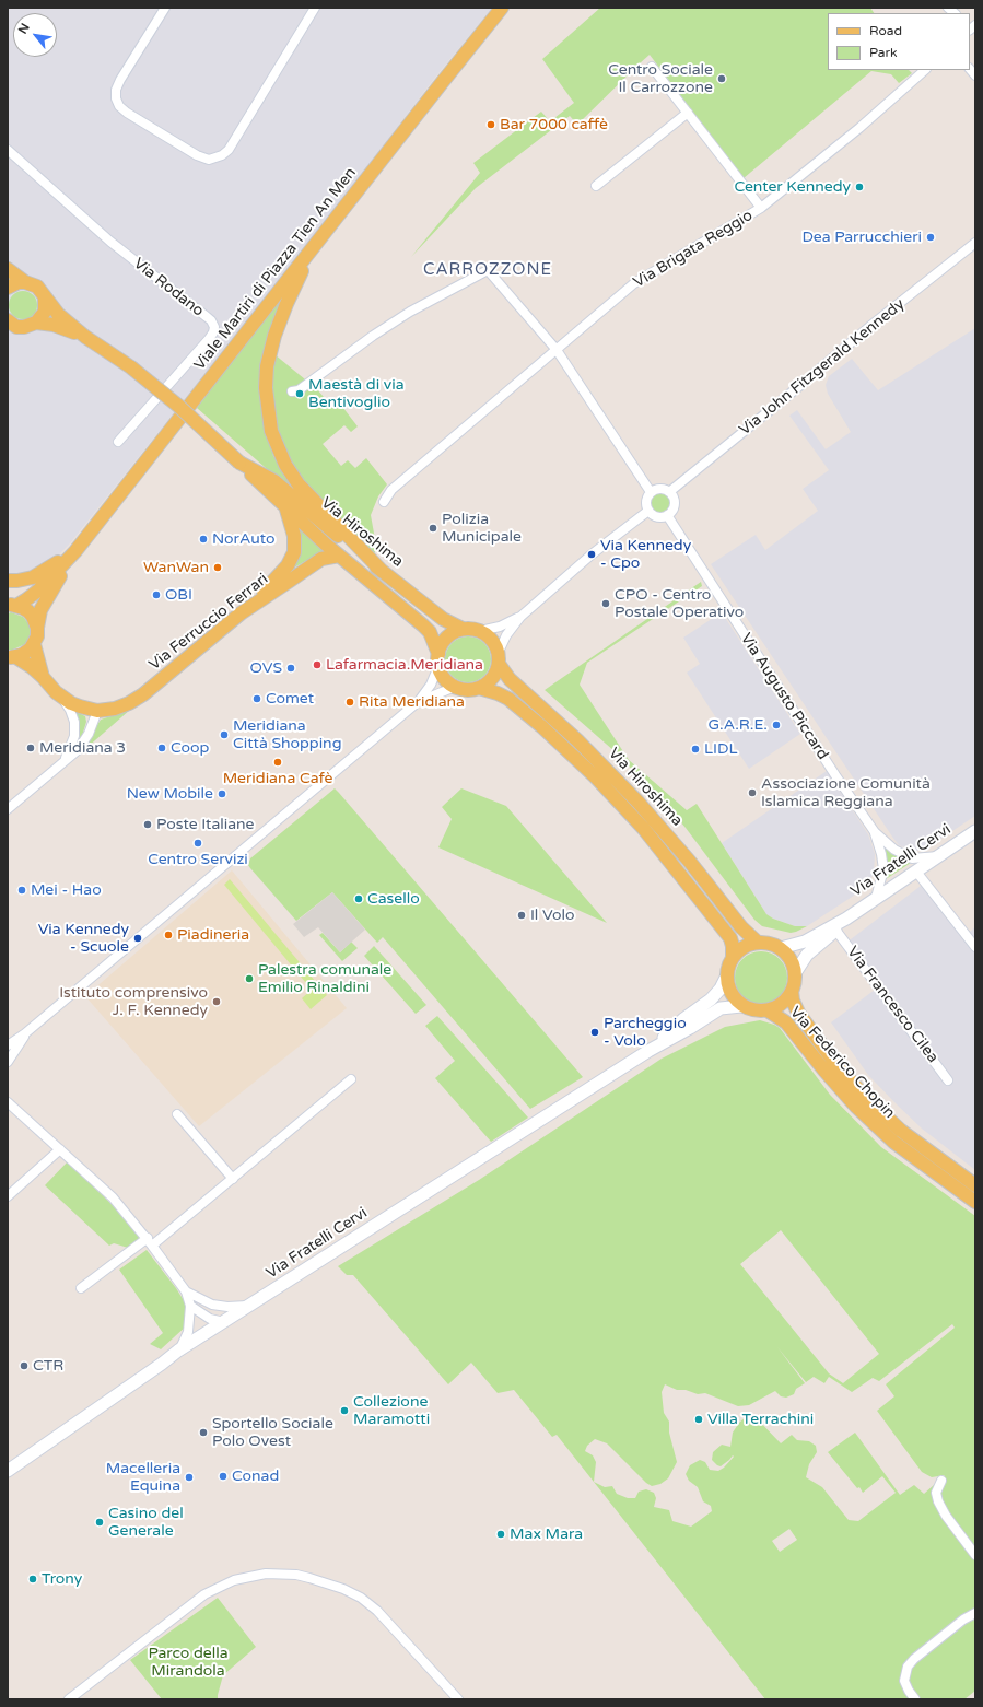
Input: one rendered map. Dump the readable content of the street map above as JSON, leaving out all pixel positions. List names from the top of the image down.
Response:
{
  "streets": {
    "main road": [
      "Viale Martiri di Piazza Tien An Men",
      "Via Hiroshima",
      "Via Ferruccio Ferrari",
      "Via Fratelli Cervi",
      "Via Federico Chopin"
    ],
    "street": [
      "Via Brigata Reggio",
      "Via Rodano",
      "Via John Fitzgerald Kennedy",
      "Via Augusto Piccard",
      "Via Francesco Cilea"
    ]
  },
  "crossings": [
    ["Via John Fitzgerald Kennedy", "Via Augusto Piccard"],
    ["Via Hiroshima", "Via Ferruccio Ferrari"],
    ["Via Hiroshima", "Via Fratelli Cervi"],
    ["Via Hiroshima", "Via Federico Chopin"],
    ["Via Augusto Piccard", "Via Fratelli Cervi"],
    ["Via Fratelli Cervi", "Via Francesco Cilea"],
    ["Via Fratelli Cervi", "Via Federico Chopin"]
  ],
  "districts": ["CARROZZONE"],
  "parks": ["Parco della Mirandola"],
  "places": [
    "Centro Sociale Il Carrozzone",
    "Bar 7000 caffè",
    "Center Kennedy",
    "Dea Parrucchieri",
    "Maestà di via Bentivoglio",
    "Polizia Municipale",
    "NorAuto",
    "Via Kennedy - Cpo",
    "WanWan",
    "OBI",
    "CPO - Centro Postale Operativo",
    "Lafarmacia.Meridiana",
    "OVS",
    "Comet",
    "Rita Meridiana",
    "G.A.R.E.",
    "Meridiana Città Shopping",
    "Meridiana 3",
    "Coop",
    "LIDL",
    "Meridiana Cafè",
    "Associazione Comunità Islamica Reggiana",
    "New Mobile",
    "Poste Italiane",
    "Centro Servizi",
    "Mei - Hao",
    "Casello",
    "Il Volo",
    "Piadineria",
    "Via Kennedy - Scuole",
    "Palestra comunale Emilio Rinaldini",
    "Istituto comprensivo J. F. Kennedy",
    "Parcheggio - Volo",
    "CTR",
    "Collezione Maramotti",
    "Villa Terrachini",
    "Sportello Sociale Polo Ovest",
    "Conad",
    "Macelleria Equina",
    "Casino del Generale",
    "Max Mara",
    "Trony"
  ],
  "legend": ["Road", "Park"],
  "north": "top left"
}
